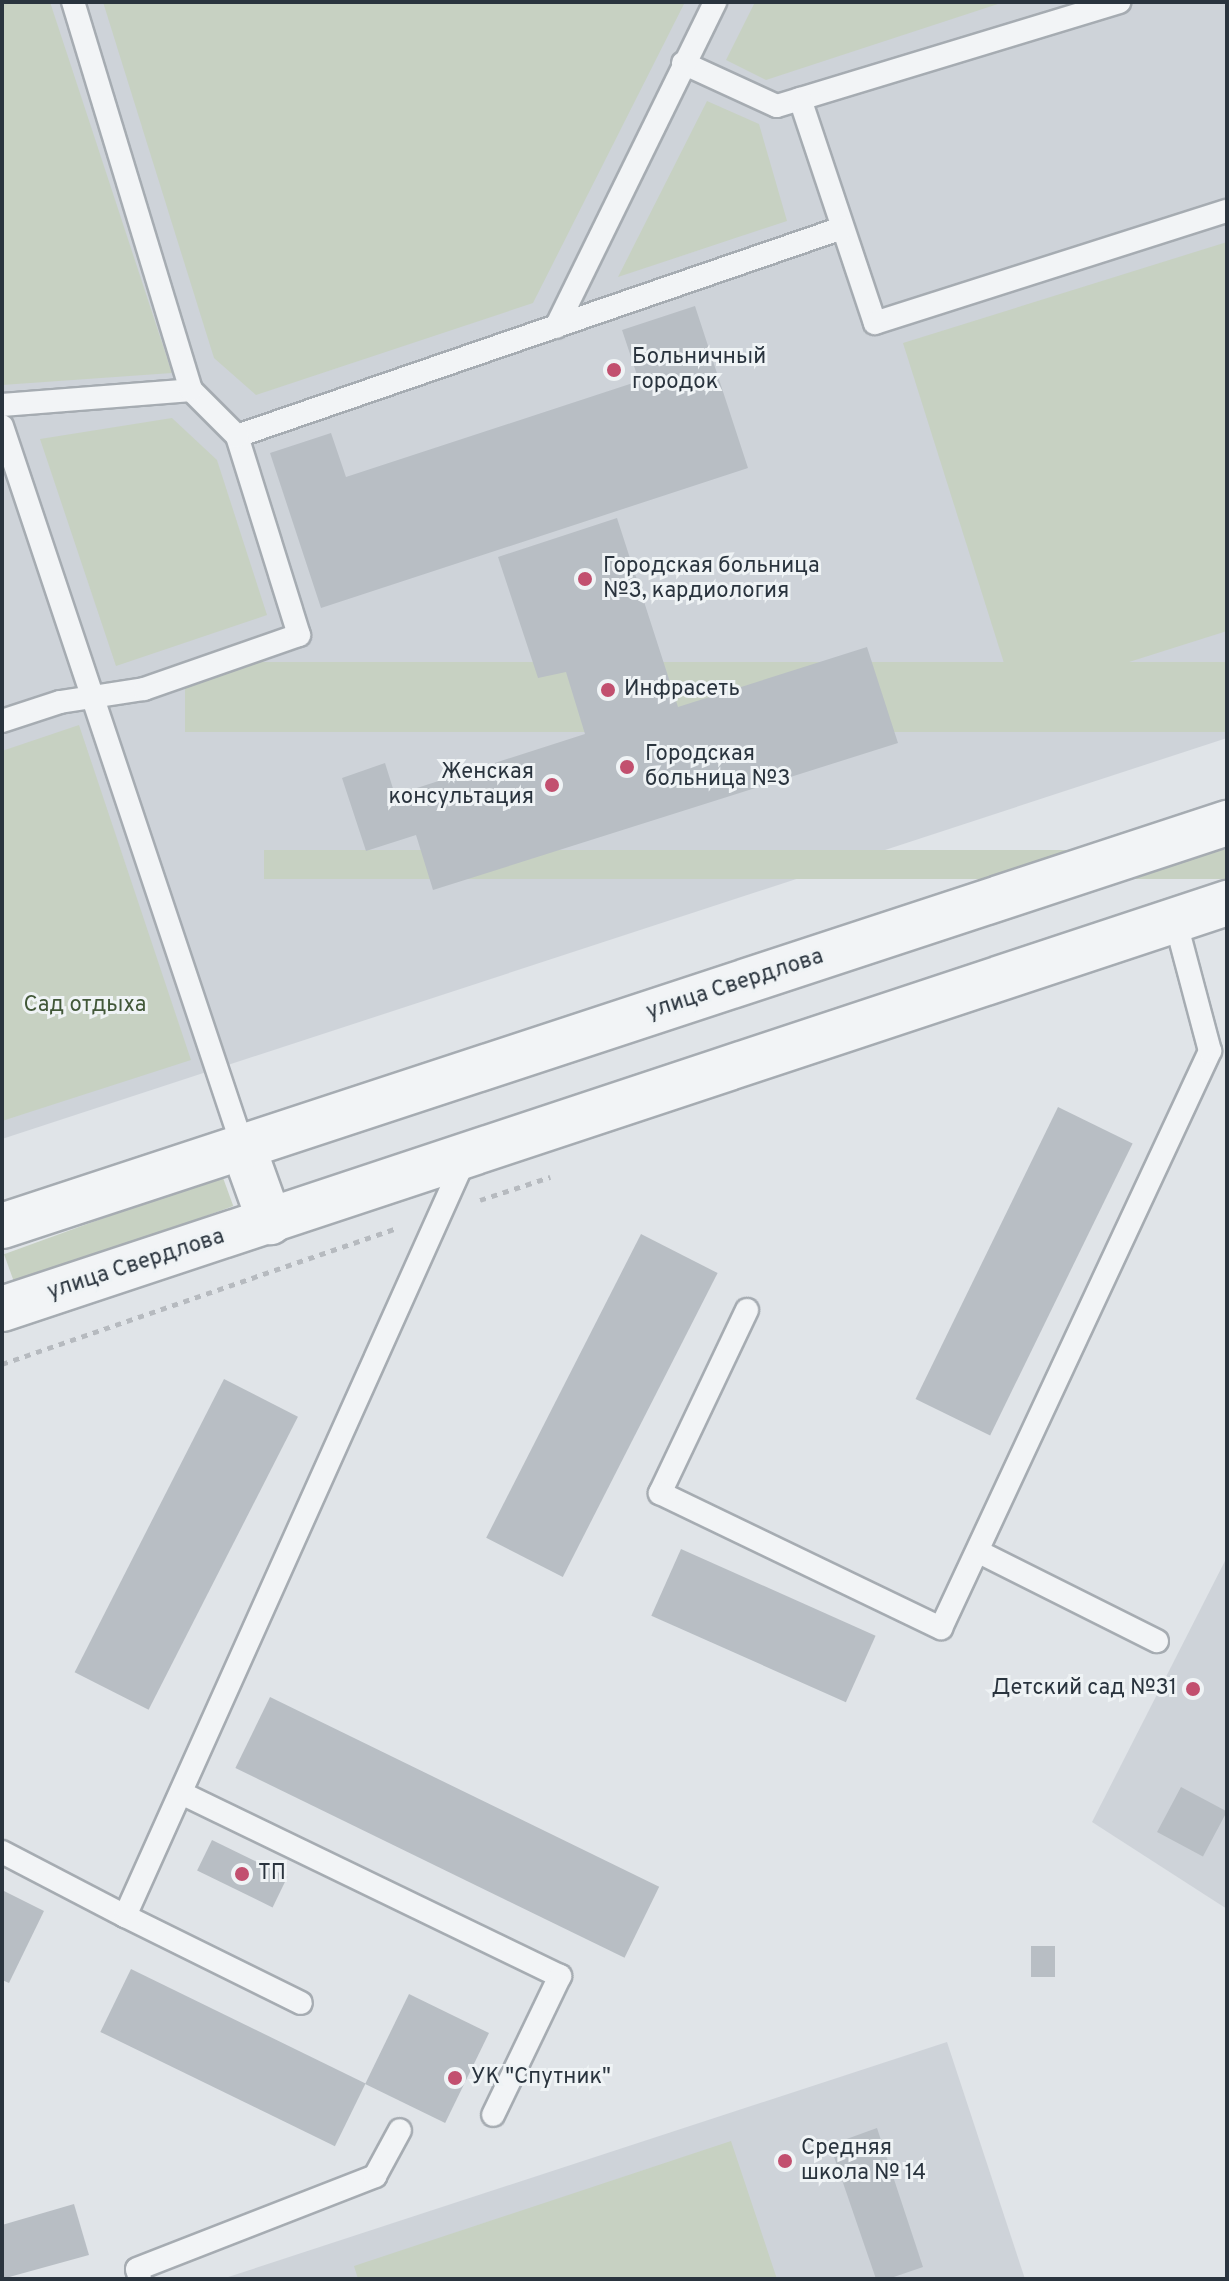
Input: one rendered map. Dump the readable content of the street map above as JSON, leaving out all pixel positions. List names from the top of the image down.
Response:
{
  "streets": {
    "street": ["улица Свердлова"]
  },
  "parks": ["Сад отдыха"],
  "places": [
    "Больничный городок",
    "Городская больница №3, кардиология",
    "Инфрасеть",
    "Городская больница №3",
    "Женская консультация",
    "Детский сад №31",
    "ТП",
    "УК \"Спутник\"",
    "Средняя школа № 14"
  ]
}
